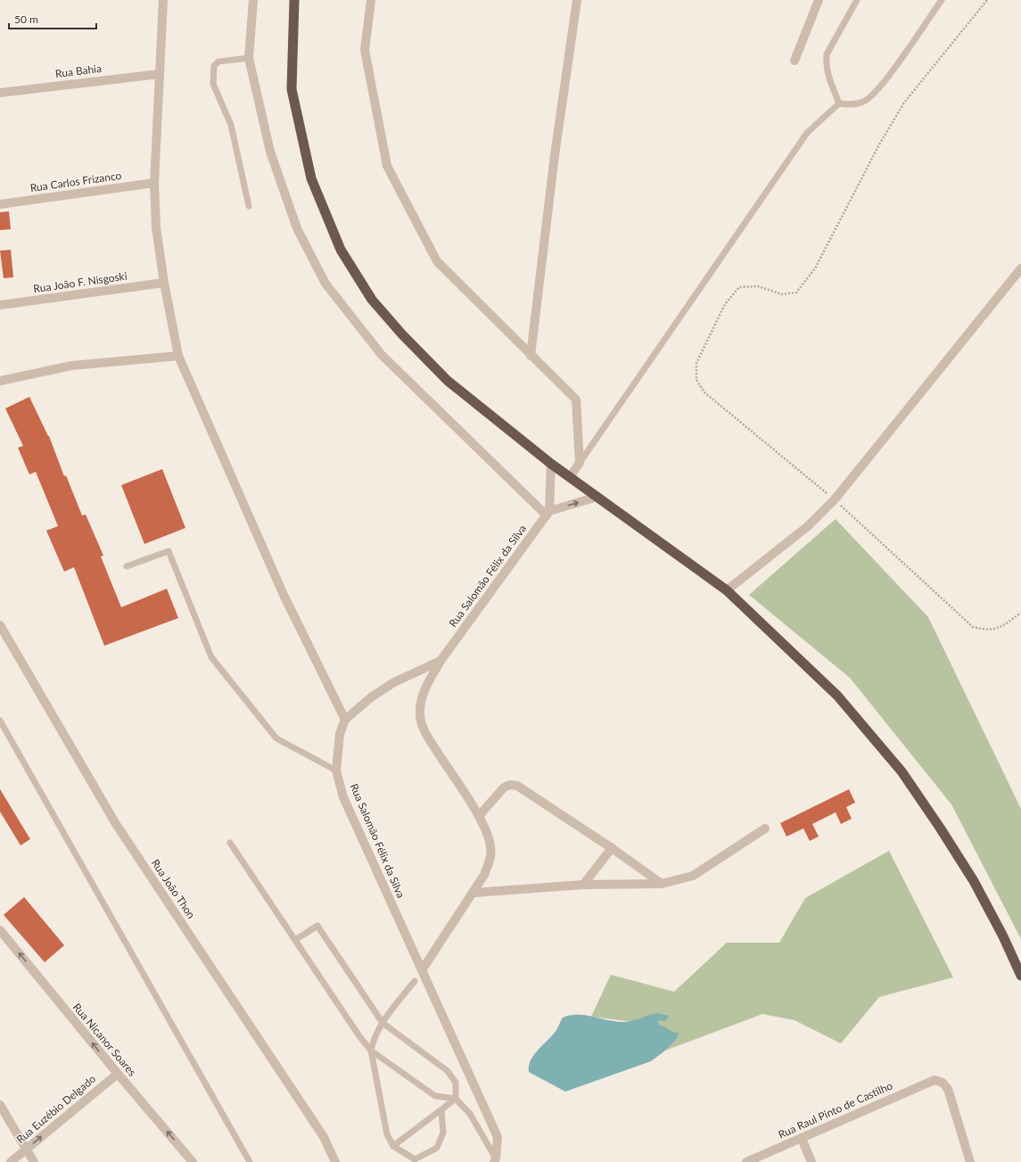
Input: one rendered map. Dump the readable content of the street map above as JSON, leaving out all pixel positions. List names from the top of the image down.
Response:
{
  "streets": {
    "street": [
      "Rua Bahia",
      "Rua Carlos Frizanco",
      "Rua João F. Nisgoski",
      "Rua Salomão Félix da Silva",
      "Rua João Thon",
      "Rua Nicanor Soares",
      "Rua Euzébio Delgado",
      "Rua Raul Pinto de Castilho"
    ]
  },
  "crossings": [
    ["Rua Nicanor Soares", "Rua Euzébio Delgado"]
  ],
  "one_way": ["Rua Nicanor Soares", "Rua Euzébio Delgado"],
  "scale_bar": "50 m"
}
